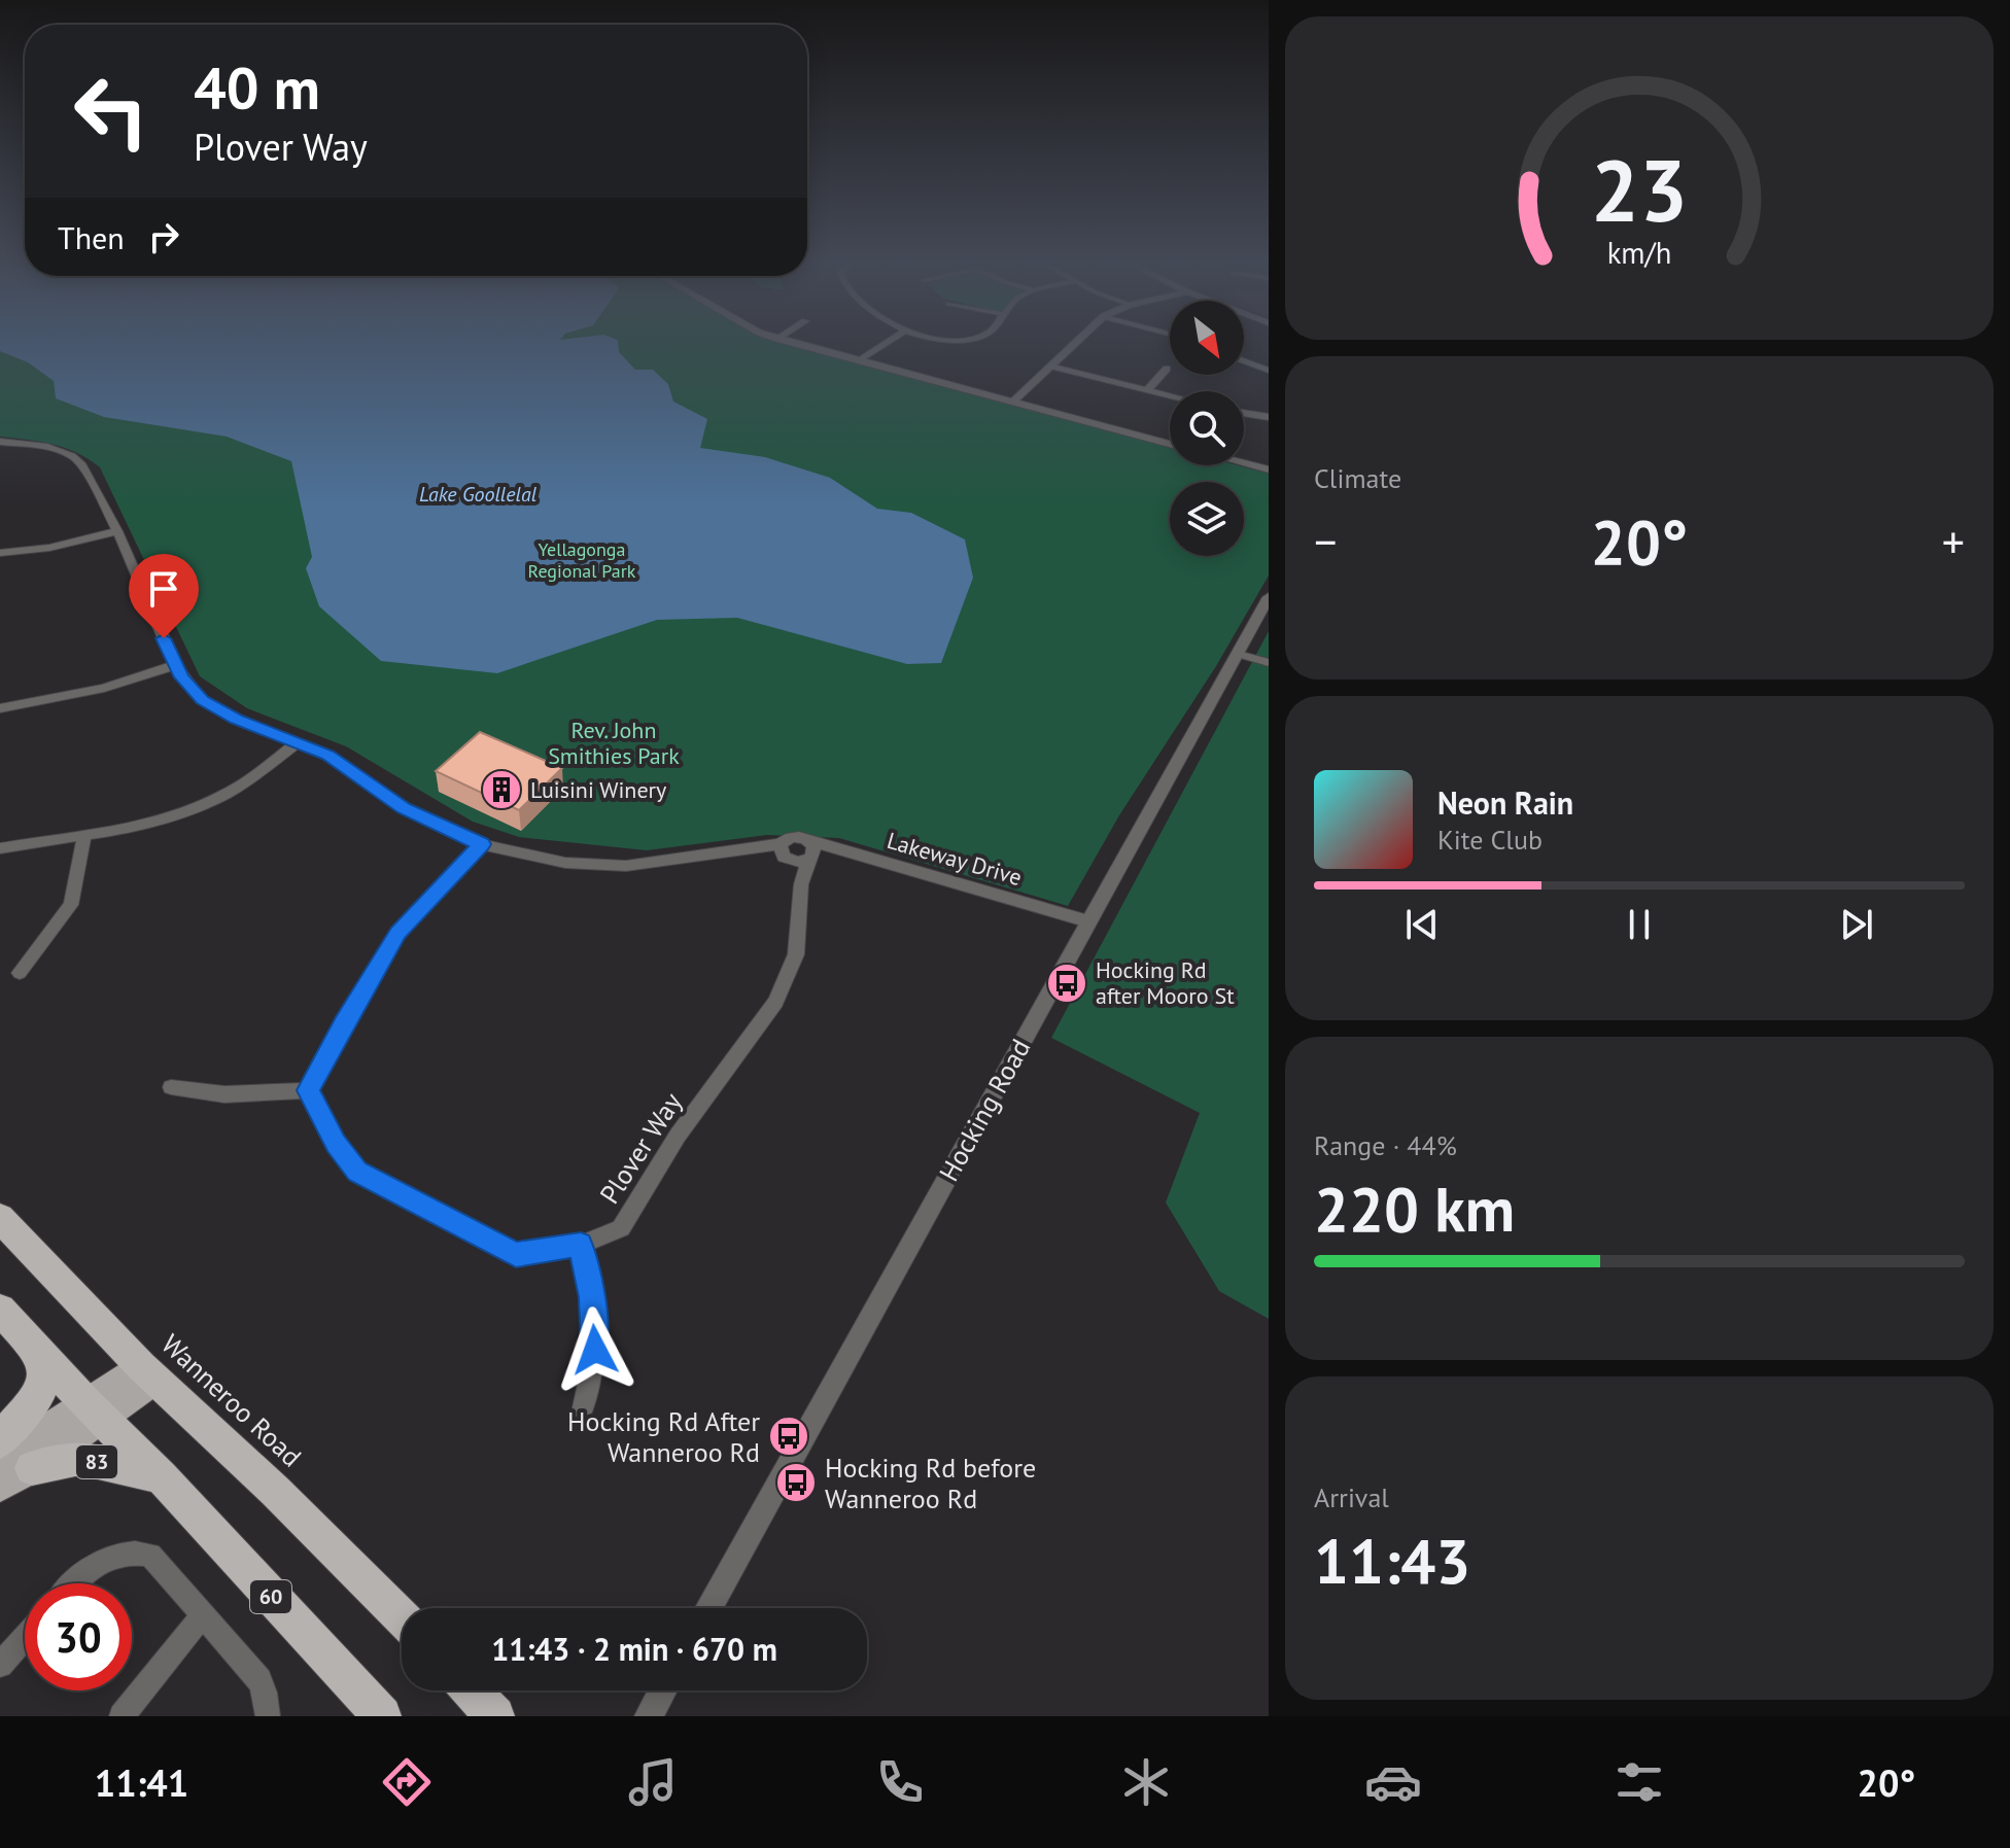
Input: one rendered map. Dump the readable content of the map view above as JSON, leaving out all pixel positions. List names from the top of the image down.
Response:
{
  "streets": {
    "highway": ["Wanneroo Road", "83", "60"],
    "street": ["Lakeway Drive", "Hocking Road", "Plover Way"]
  },
  "crossings": [
    ["Lakeway Drive", "Hocking Road"],
    ["Lakeway Drive", "Plover Way"],
    ["Wanneroo Road", "83"],
    ["83", "60"]
  ],
  "water": ["Lake Goollelal"],
  "parks": ["Yellagonga Regional Park", "Rev. John Smithies Park"],
  "places": {
    "building": ["Luisini Winery"],
    "bus stop": ["Hocking Rd after Mooro St", "Hocking Rd After Wanneroo Rd", "Hocking Rd before Wanneroo Rd"]
  },
  "north": "bottom right",
  "page": {
    "turn": ["40 m", "Plover Way"],
    "then": "Then",
    "tile": [
      "Climate",
      ["Range · 44%", "220 km"],
      ["Arrival", "11:43"]
    ],
    "heat": ["−", "20°", "+"],
    "song": ["Neon Rain", "Kite Club"],
    "limit": "30",
    "trip": "11:43 · 2 min · 670 m",
    "tabs": ["11:41", "20°"],
    "gauge": ["23", "km/h"]
  }
}
